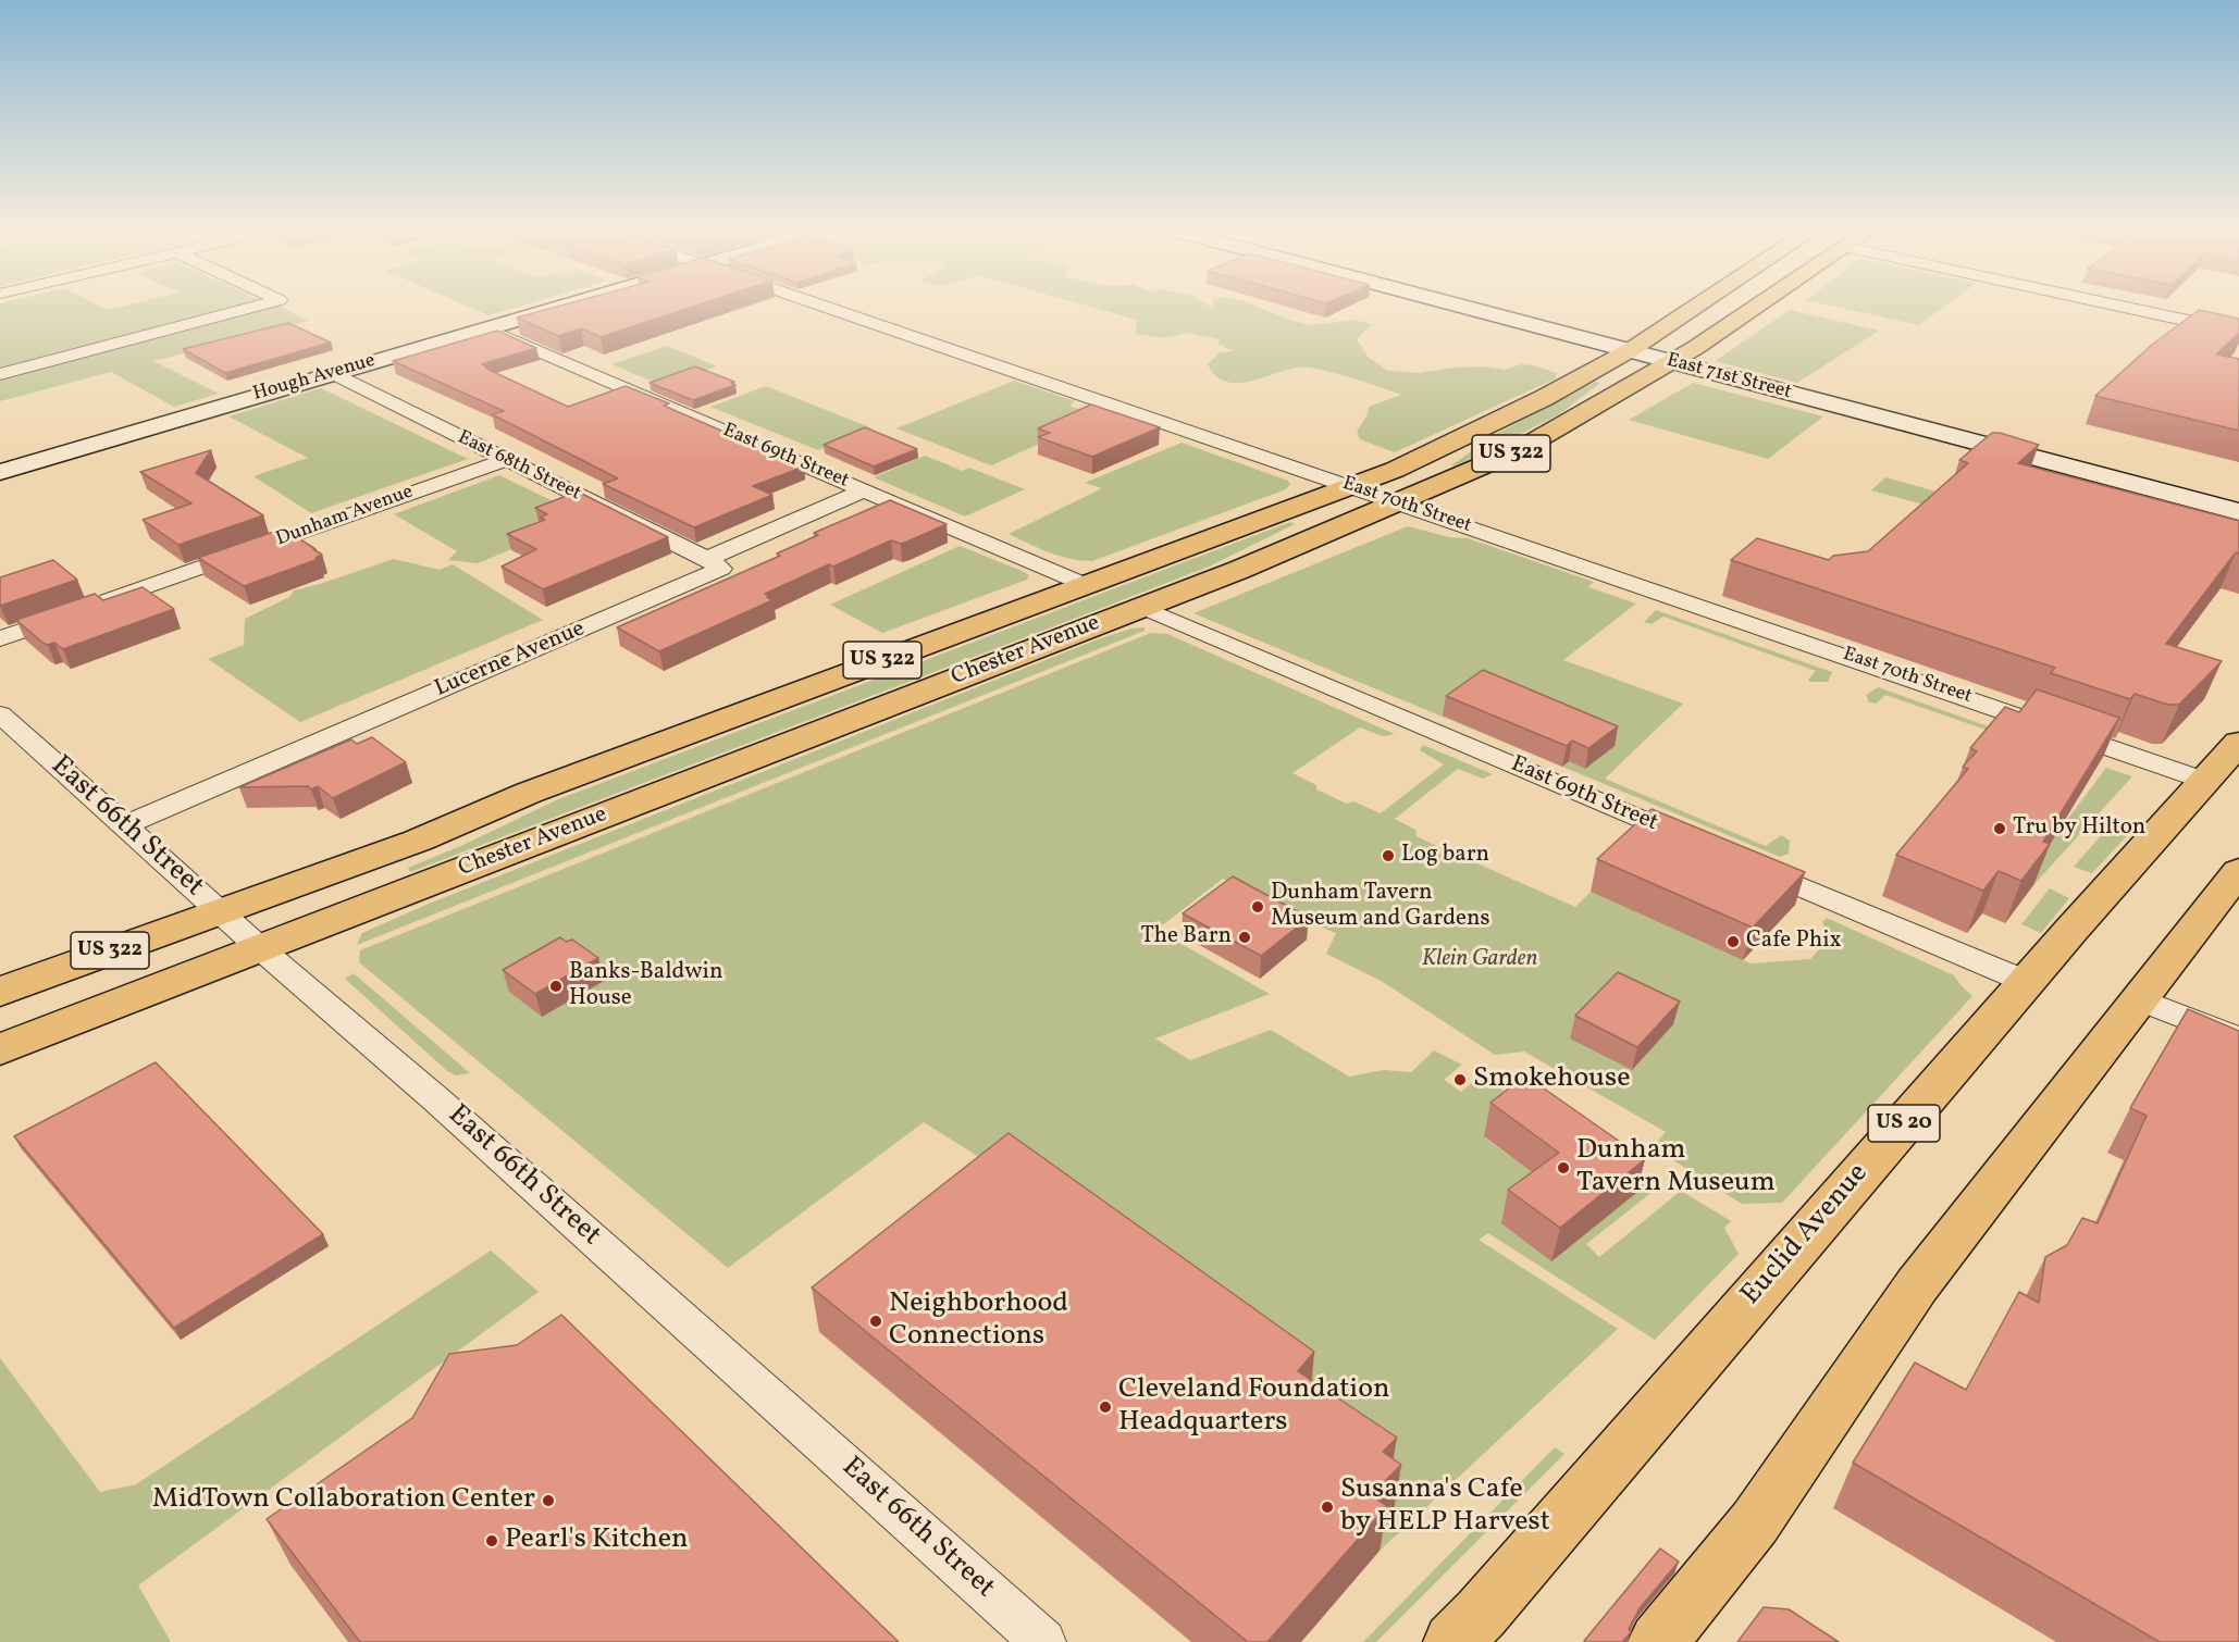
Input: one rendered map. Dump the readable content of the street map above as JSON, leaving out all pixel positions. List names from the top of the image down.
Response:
{
  "streets": {
    "main road": [
      "US 322",
      "Chester Avenue",
      "US 20",
      "Euclid Avenue"
    ],
    "street": [
      "East 71st Street",
      "Hough Avenue",
      "East 69th Street",
      "East 68th Street",
      "East 70th Street",
      "Dunham Avenue",
      "Lucerne Avenue",
      "East 66th Street"
    ]
  },
  "crossings": [
    ["East 71st Street", "Chester Avenue"],
    ["Hough Avenue", "East 69th Street"],
    ["Hough Avenue", "East 68th Street"],
    ["East 69th Street", "Chester Avenue"],
    ["East 68th Street", "Dunham Avenue"],
    ["East 68th Street", "Lucerne Avenue"],
    ["East 70th Street", "Chester Avenue"],
    ["East 70th Street", "Euclid Avenue"],
    ["Chester Avenue", "East 66th Street"],
    ["Lucerne Avenue", "East 66th Street"]
  ],
  "parks": ["Klein Garden"],
  "places": [
    "Tru by Hilton",
    "Log barn",
    "Dunham Tavern Museum and Gardens",
    "The Barn",
    "Cafe Phix",
    "Banks-Baldwin House",
    "Smokehouse",
    "Dunham Tavern Museum",
    "Neighborhood Connections",
    "Cleveland Foundation Headquarters",
    "MidTown Collaboration Center",
    "Susanna's Cafe by HELP Harvest",
    "Pearl's Kitchen"
  ]
}
